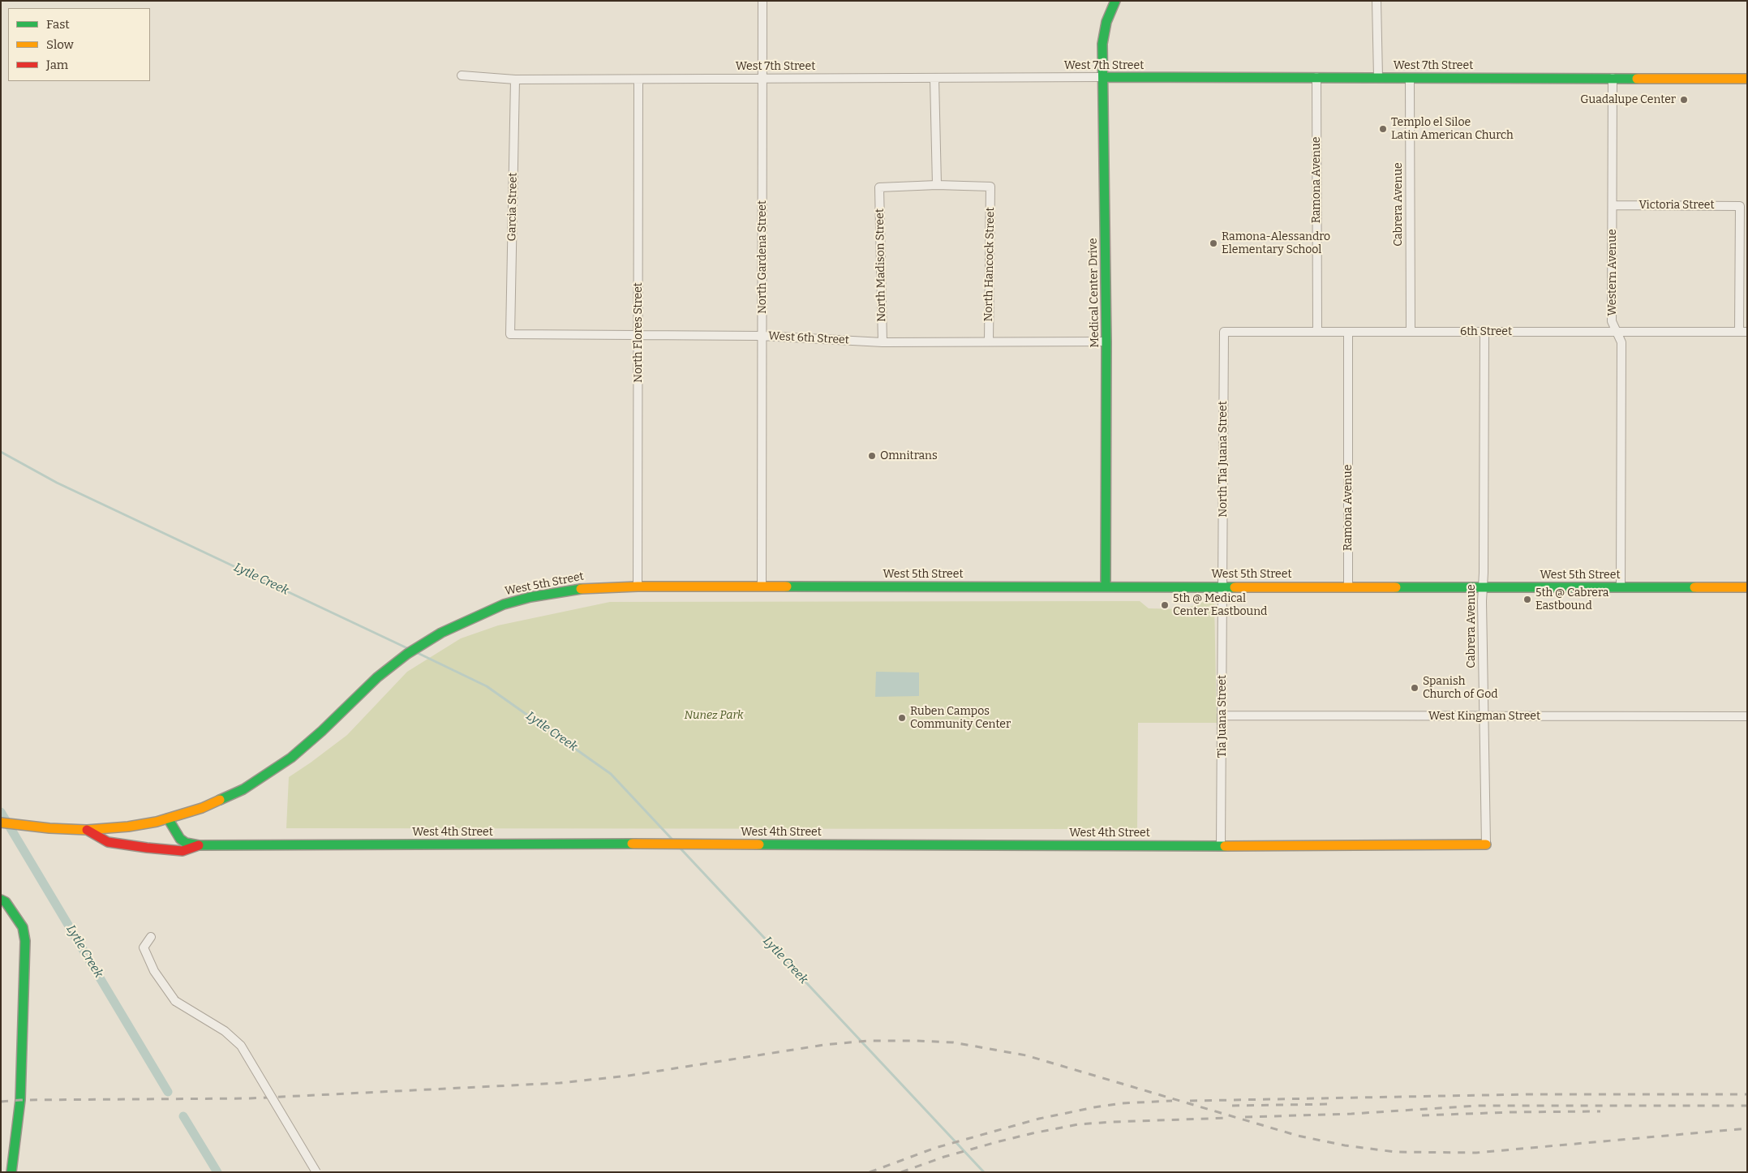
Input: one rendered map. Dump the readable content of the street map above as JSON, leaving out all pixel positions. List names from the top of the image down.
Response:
{
  "streets": {
    "street": [
      "West 7th Street",
      "Ramona Avenue",
      "Cabrera Avenue",
      "Victoria Street",
      "Garcia Street",
      "North Gardena Street",
      "North Hancock Street",
      "North Madison Street",
      "Western Avenue",
      "Medical Center Drive",
      "6th Street",
      "North Flores Street",
      "West 6th Street",
      "North Tia Juana Street",
      "West 5th Street",
      "Tia Juana Street",
      "West Kingman Street",
      "West 4th Street"
    ]
  },
  "crossings": [
    ["West 7th Street", "Ramona Avenue"],
    ["West 7th Street", "Cabrera Avenue"],
    ["West 7th Street", "Garcia Street"],
    ["West 7th Street", "North Gardena Street"],
    ["West 7th Street", "Western Avenue"],
    ["West 7th Street", "Medical Center Drive"],
    ["West 7th Street", "North Flores Street"],
    ["Ramona Avenue", "6th Street"],
    ["Ramona Avenue", "West 5th Street"],
    ["Cabrera Avenue", "6th Street"],
    ["Cabrera Avenue", "West 5th Street"],
    ["Cabrera Avenue", "West Kingman Street"],
    ["Cabrera Avenue", "West 4th Street"],
    ["Victoria Street", "Western Avenue"],
    ["Victoria Street", "6th Street"],
    ["Garcia Street", "West 6th Street"],
    ["North Gardena Street", "West 6th Street"],
    ["North Gardena Street", "West 5th Street"],
    ["North Hancock Street", "North Madison Street"],
    ["North Hancock Street", "West 6th Street"],
    ["North Madison Street", "West 6th Street"],
    ["Western Avenue", "6th Street"],
    ["Western Avenue", "West 5th Street"],
    ["Medical Center Drive", "West 6th Street"],
    ["Medical Center Drive", "West 5th Street"],
    ["6th Street", "North Tia Juana Street"],
    ["North Flores Street", "West 6th Street"],
    ["North Flores Street", "West 5th Street"],
    ["North Tia Juana Street", "West 5th Street"],
    ["North Tia Juana Street", "Tia Juana Street"],
    ["West 5th Street", "Tia Juana Street"],
    ["Tia Juana Street", "West Kingman Street"],
    ["Tia Juana Street", "West 4th Street"]
  ],
  "water": ["Lytle Creek"],
  "parks": ["Nunez Park"],
  "places": [
    "Guadalupe Center",
    "Templo el Siloe Latin American Church",
    "Ramona-Alessandro Elementary School",
    "Omnitrans",
    "5th @ Cabrera Eastbound",
    "5th @ Medical Center Eastbound",
    "Spanish Church of God",
    "Ruben Campos Community Center"
  ],
  "legend": ["Fast", "Slow", "Jam"]
}
